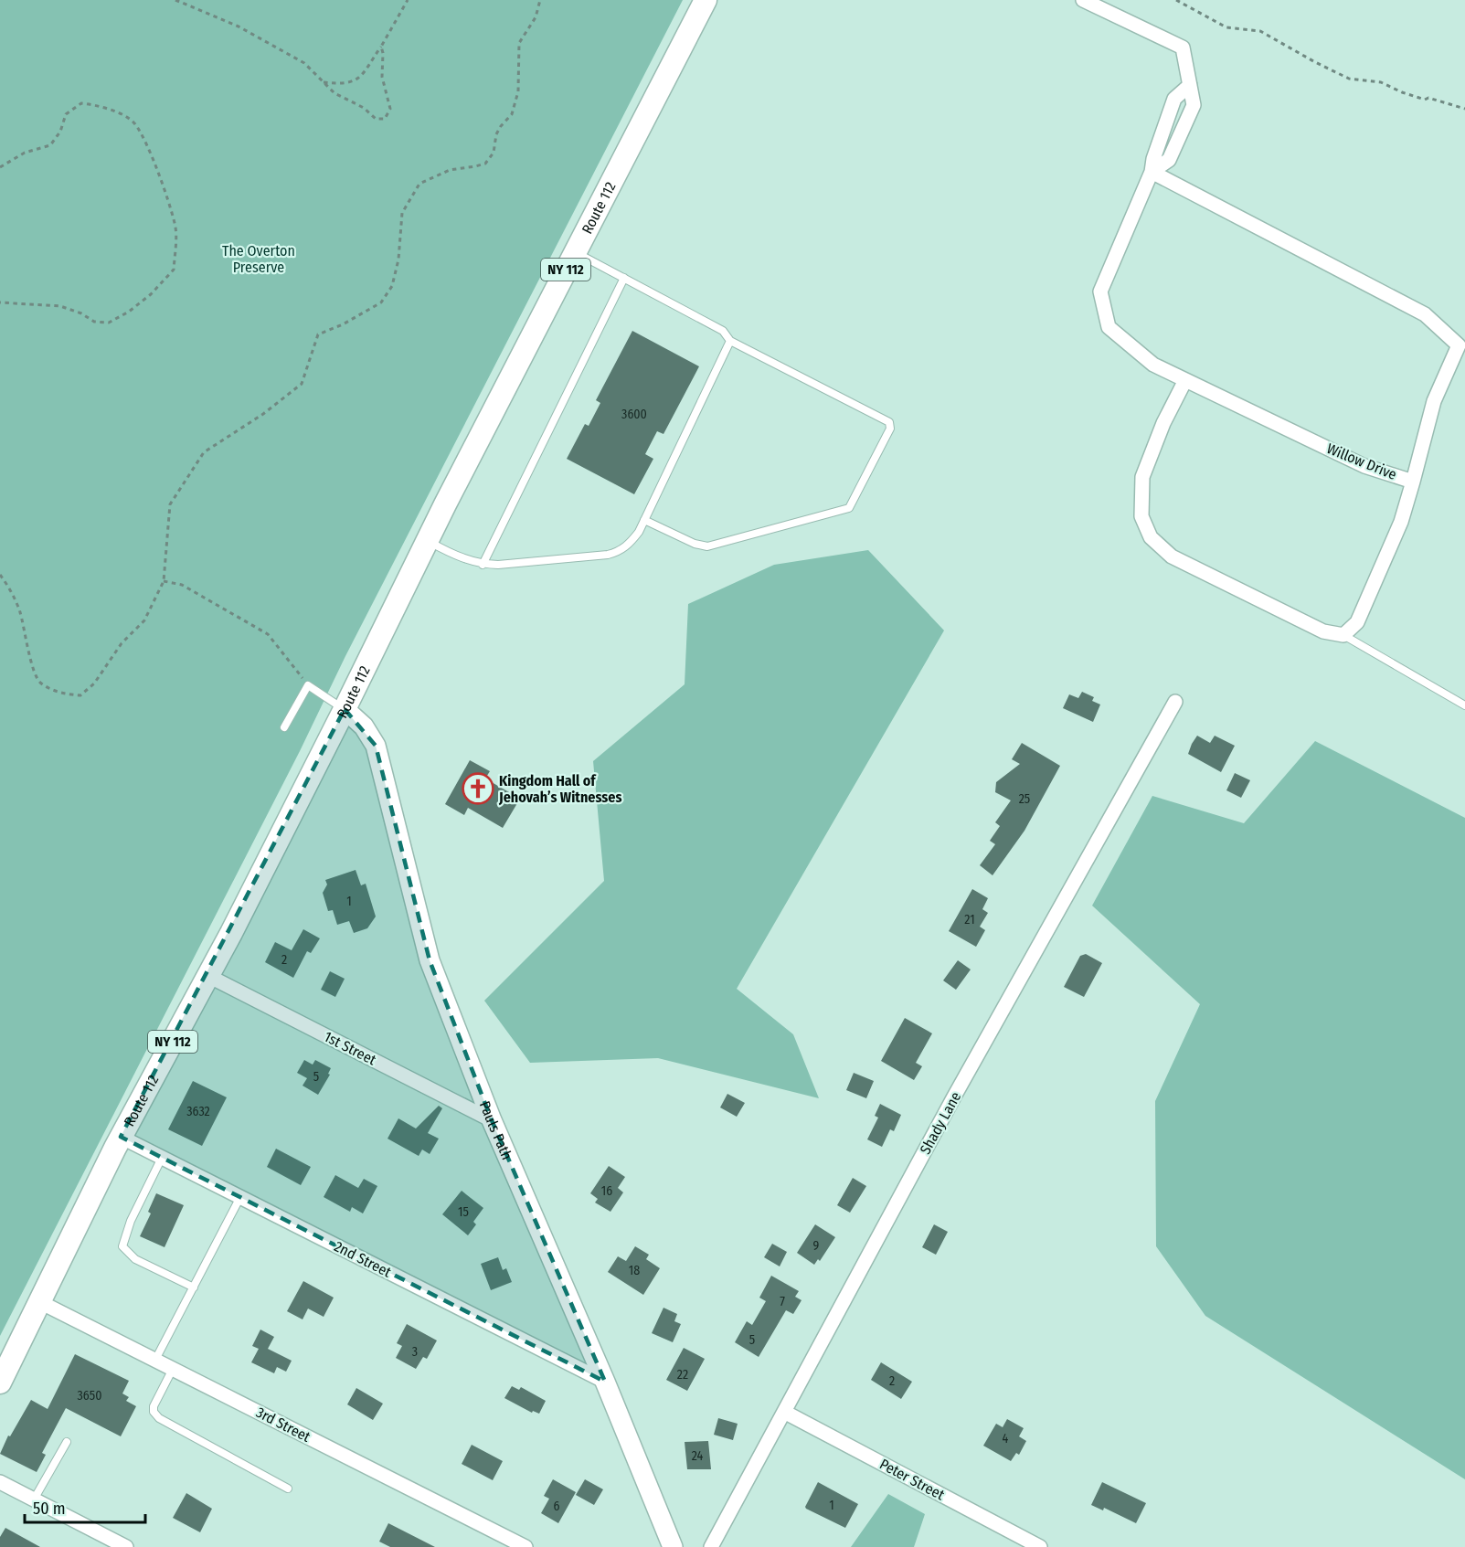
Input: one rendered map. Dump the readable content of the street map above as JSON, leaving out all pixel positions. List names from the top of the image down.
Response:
{
  "streets": {
    "main road": ["Route 112", "NY 112"],
    "street": [
      "Willow Drive",
      "1st Street",
      "Shady Lane",
      "Pauls Path",
      "2nd Street",
      "3rd Street",
      "Peter Street"
    ]
  },
  "crossings": [
    ["Route 112", "1st Street"],
    ["Route 112", "Pauls Path"],
    ["Route 112", "2nd Street"],
    ["Route 112", "3rd Street"],
    ["1st Street", "Pauls Path"],
    ["Shady Lane", "Peter Street"],
    ["Pauls Path", "2nd Street"]
  ],
  "parks": ["The Overton Preserve"],
  "places": {
    "church": ["Kingdom Hall of Jehovah’s Witnesses"]
  },
  "house_numbers": [
    "3600",
    "25",
    "1",
    "21",
    "2",
    "5",
    "3632",
    "16",
    "15",
    "9",
    "18",
    "7",
    "5",
    "3",
    "22",
    "2",
    "3650",
    "4",
    "24",
    "1",
    "6"
  ],
  "scale_bar": "50 m"
}
